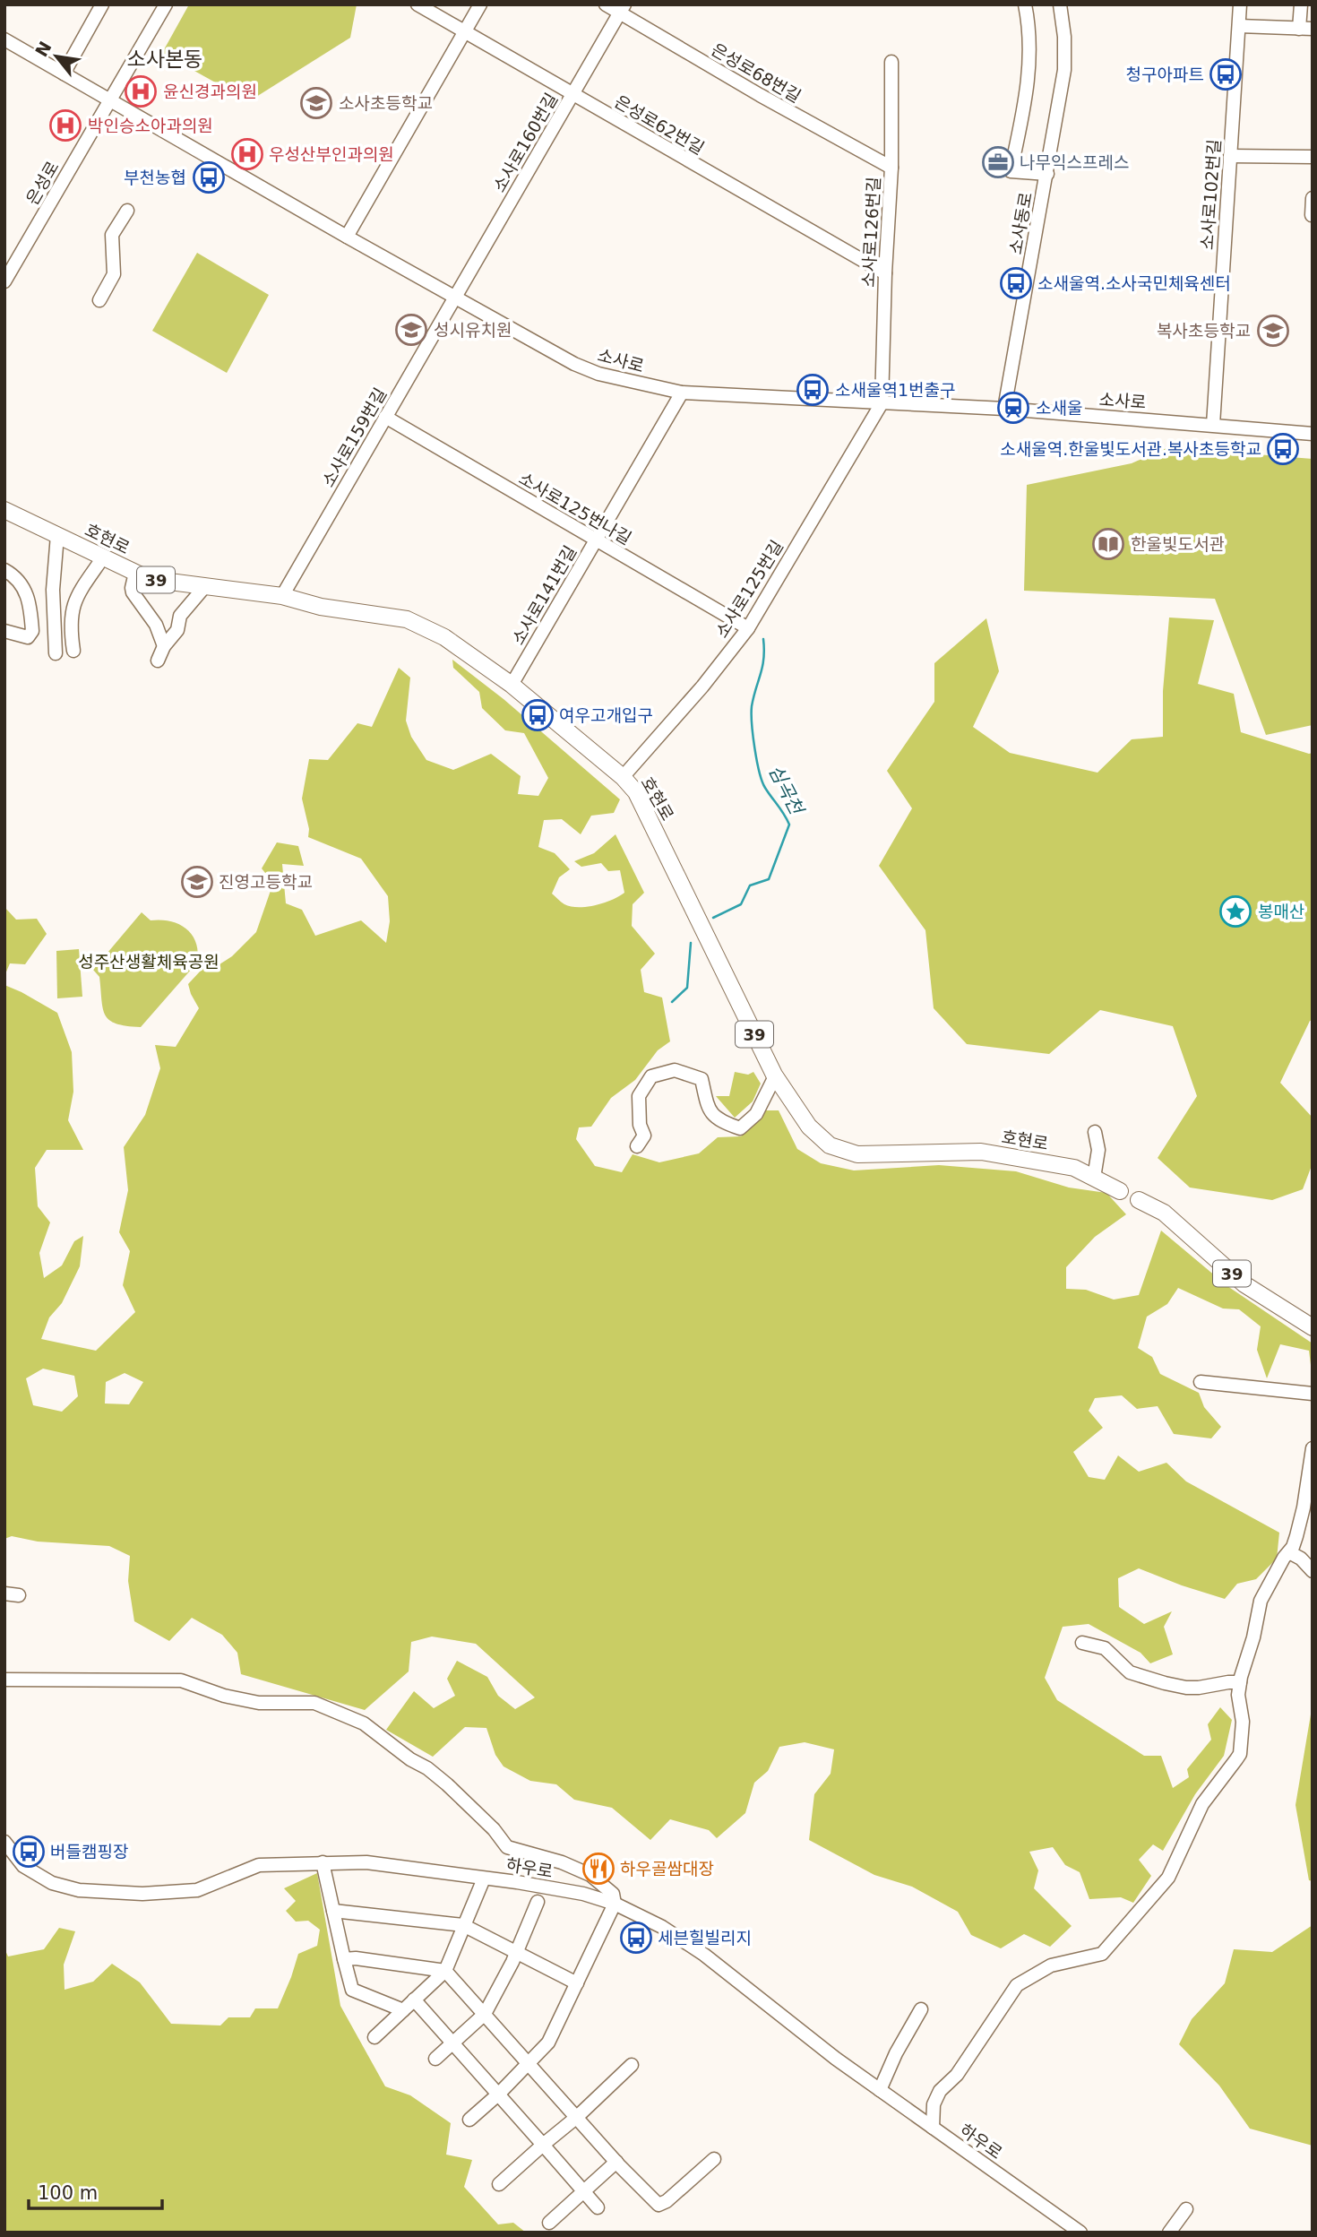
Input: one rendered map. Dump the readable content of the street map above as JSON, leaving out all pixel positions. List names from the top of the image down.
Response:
{
  "streets": {
    "main road": ["호현로", "39"],
    "street": [
      "은성로68번길",
      "은성로62번길",
      "소사로160번길",
      "은성로",
      "소사로102번길",
      "소사동로",
      "소사로126번길",
      "소사로",
      "소사로159번길",
      "소사로125번나길",
      "소사로125번길",
      "소사로141번길",
      "하우로"
    ]
  },
  "crossings": [
    ["은성로68번길", "소사로160번길"],
    ["은성로68번길", "소사로126번길"],
    ["은성로62번길", "소사로160번길"],
    ["은성로62번길", "소사로126번길"],
    ["소사로160번길", "소사로"],
    ["소사로160번길", "소사로159번길"],
    ["은성로", "소사로"],
    ["소사로102번길", "소사로"],
    ["소사동로", "소사로"],
    ["소사로126번길", "소사로"],
    ["소사로126번길", "소사로125번길"],
    ["소사로", "소사로159번길"],
    ["소사로", "소사로125번길"],
    ["소사로", "소사로141번길"],
    ["소사로159번길", "소사로125번나길"],
    ["소사로159번길", "호현로"],
    ["소사로125번나길", "소사로125번길"],
    ["소사로125번나길", "소사로141번길"],
    ["호현로", "소사로125번길"],
    ["호현로", "소사로141번길"]
  ],
  "districts": ["소사본동"],
  "water": ["심곡천"],
  "parks": ["성주산생활체육공원"],
  "places": {
    "bus stop": [
      "청구아파트",
      "부천농협",
      "소새울역.소사국민체육센터",
      "소새울역1번출구",
      "소새울역.한울빛도서관.복사초등학교",
      "여우고개입구",
      "버들캠핑장",
      "세븐힐빌리지"
    ],
    "hospital": ["윤신경과의원", "박인승소아과의원", "우성산부인과의원"],
    "school or university": [
      "소사초등학교",
      "성시유치원",
      "복사초등학교",
      "진영고등학교"
    ],
    "office": ["나무익스프레스"],
    "station": ["소새울"],
    "library": ["한울빛도서관"],
    "place": ["봉매산"],
    "restaurant": ["하우골쌈대장"]
  },
  "scale_bar": "100 m",
  "north": "top left"
}
